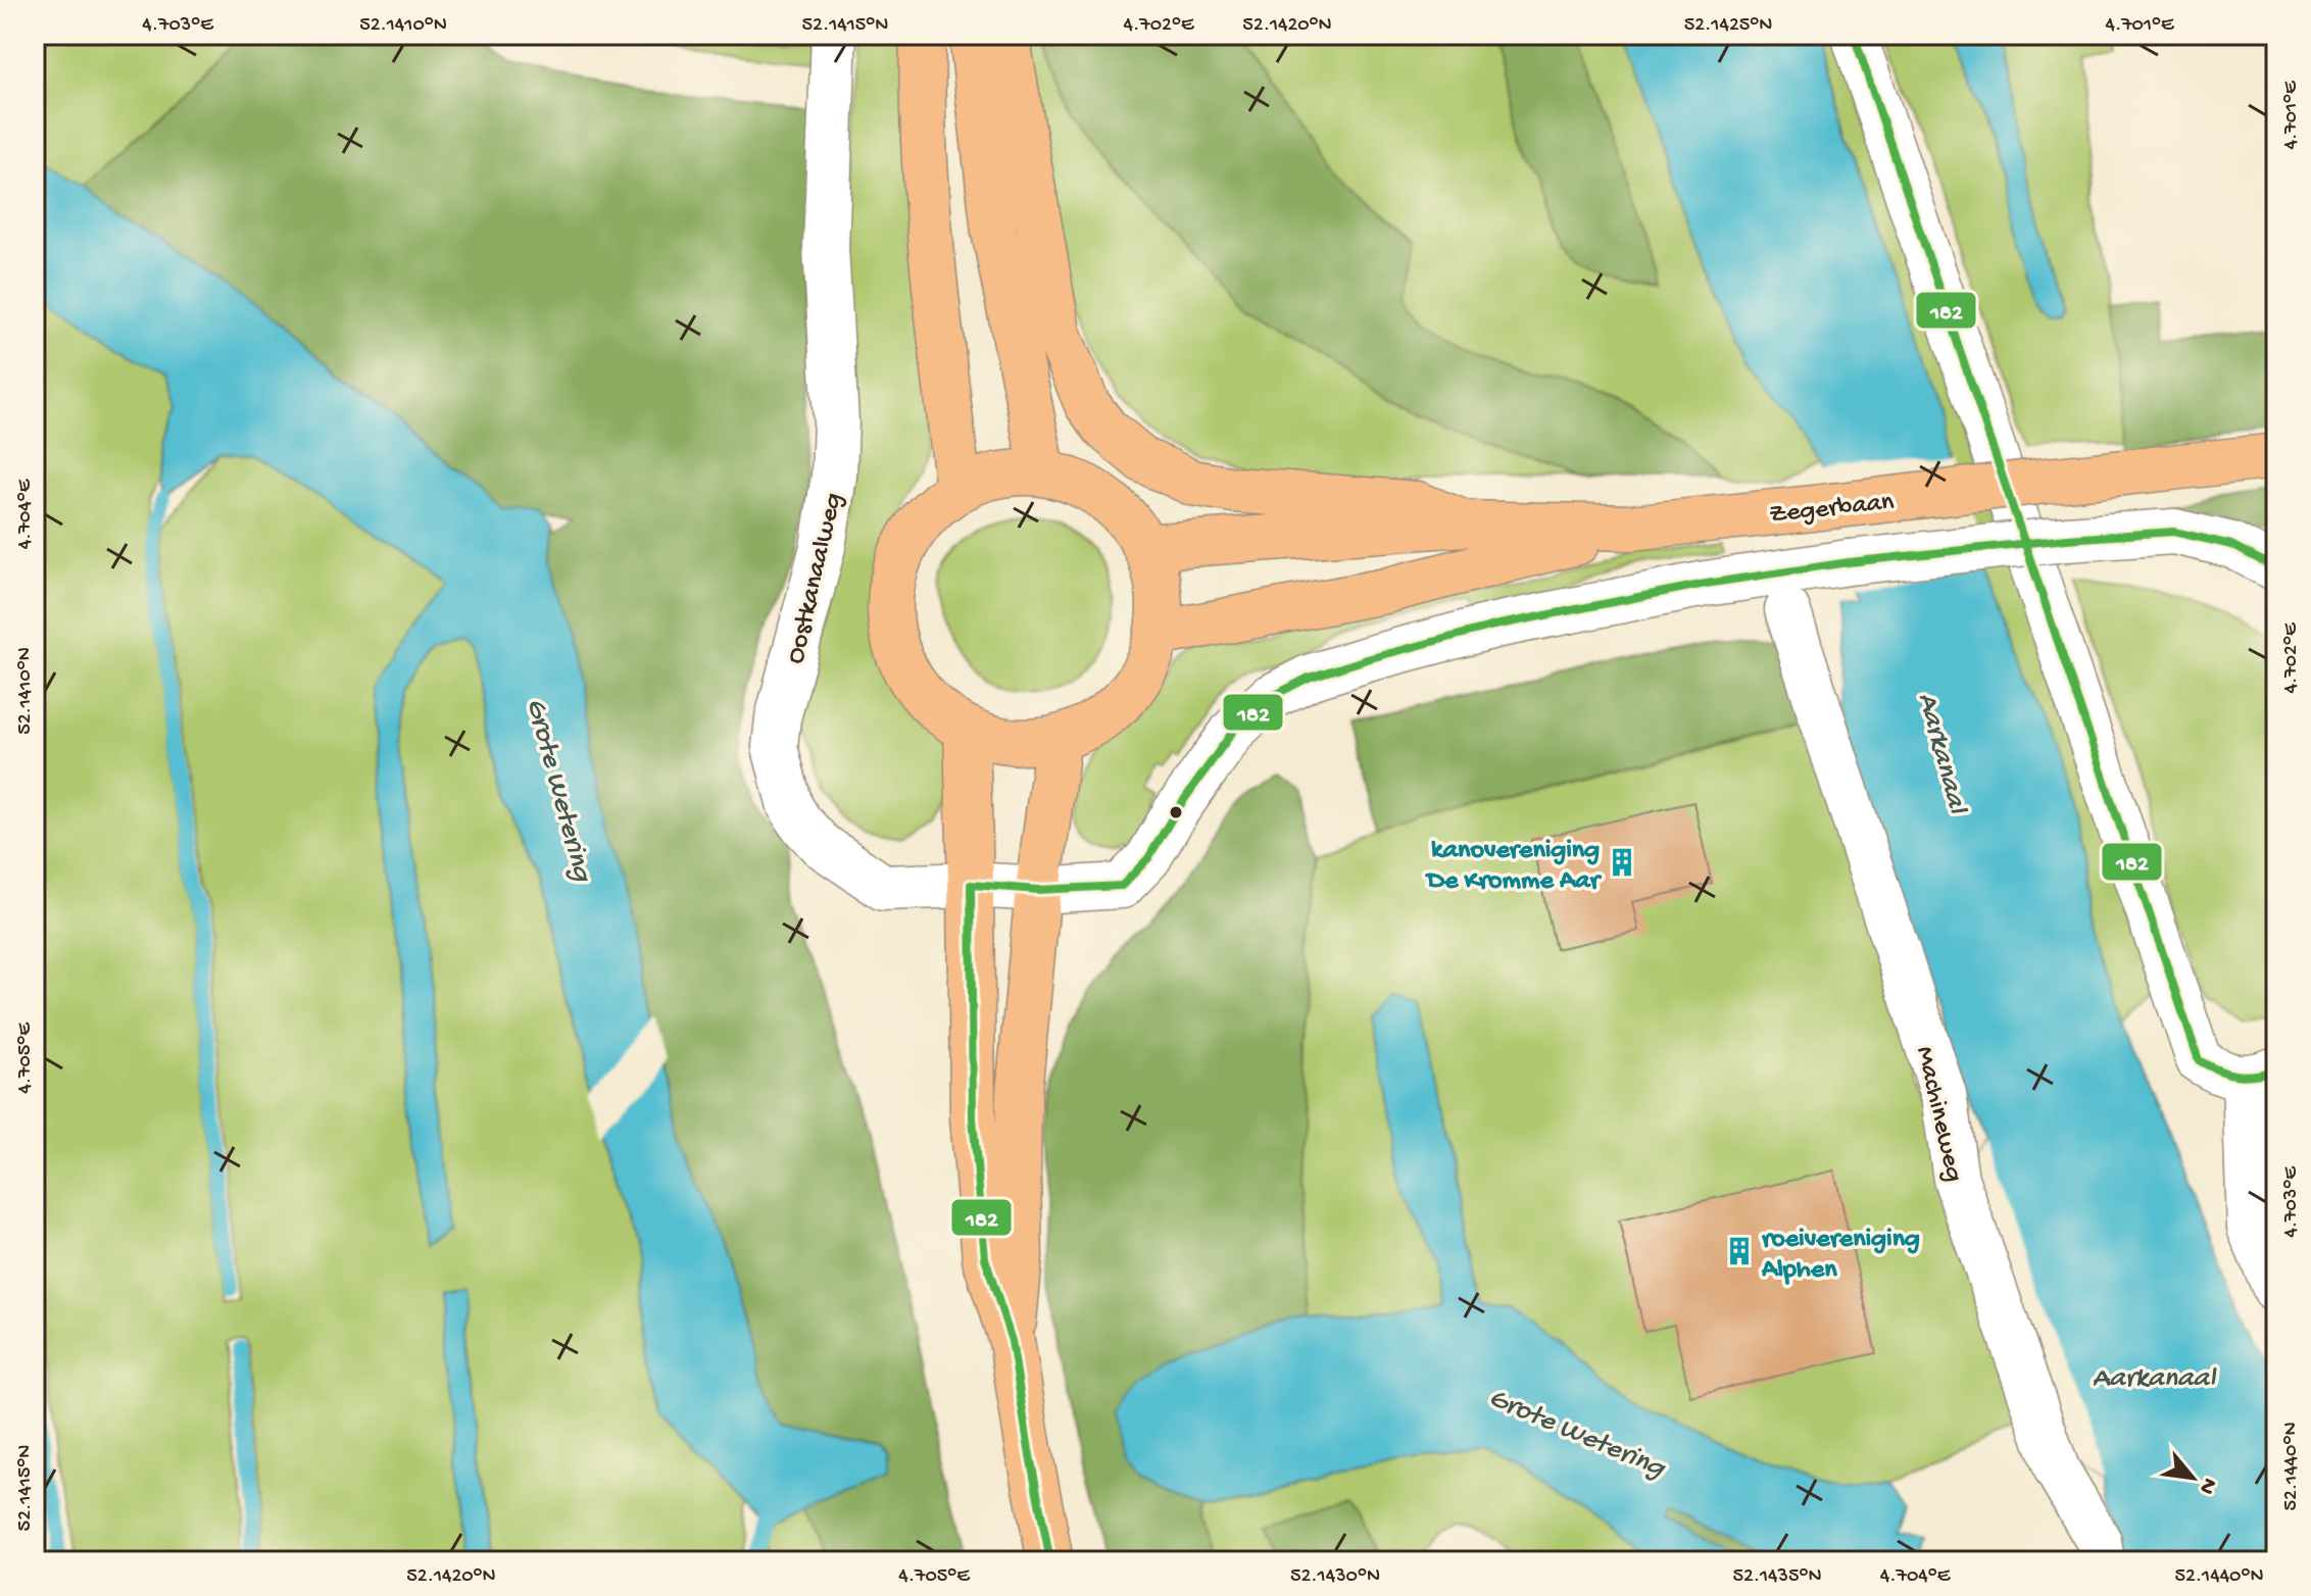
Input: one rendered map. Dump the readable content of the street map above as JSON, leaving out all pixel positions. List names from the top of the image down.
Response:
{
  "streets": {
    "main road": ["Zegerbaan"],
    "street": ["Oostkanaalweg", "Machineweg"]
  },
  "water": ["Aarkanaal", "Grote Wetering"],
  "places": {
    "building": ["kanovereniging De Kromme Aar", "roeivereniging Alphen"]
  },
  "lines": ["transit line 182"],
  "north": "bottom right",
  "coordinates": [
    "4.703°E",
    "52.1410°N",
    "52.1415°N",
    "4.702°E",
    "52.1420°N",
    "52.1425°N",
    "4.701°E",
    "4.704°E",
    "4.705°E",
    "52.1440°N",
    "52.1430°N",
    "52.1435°N"
  ]
}
